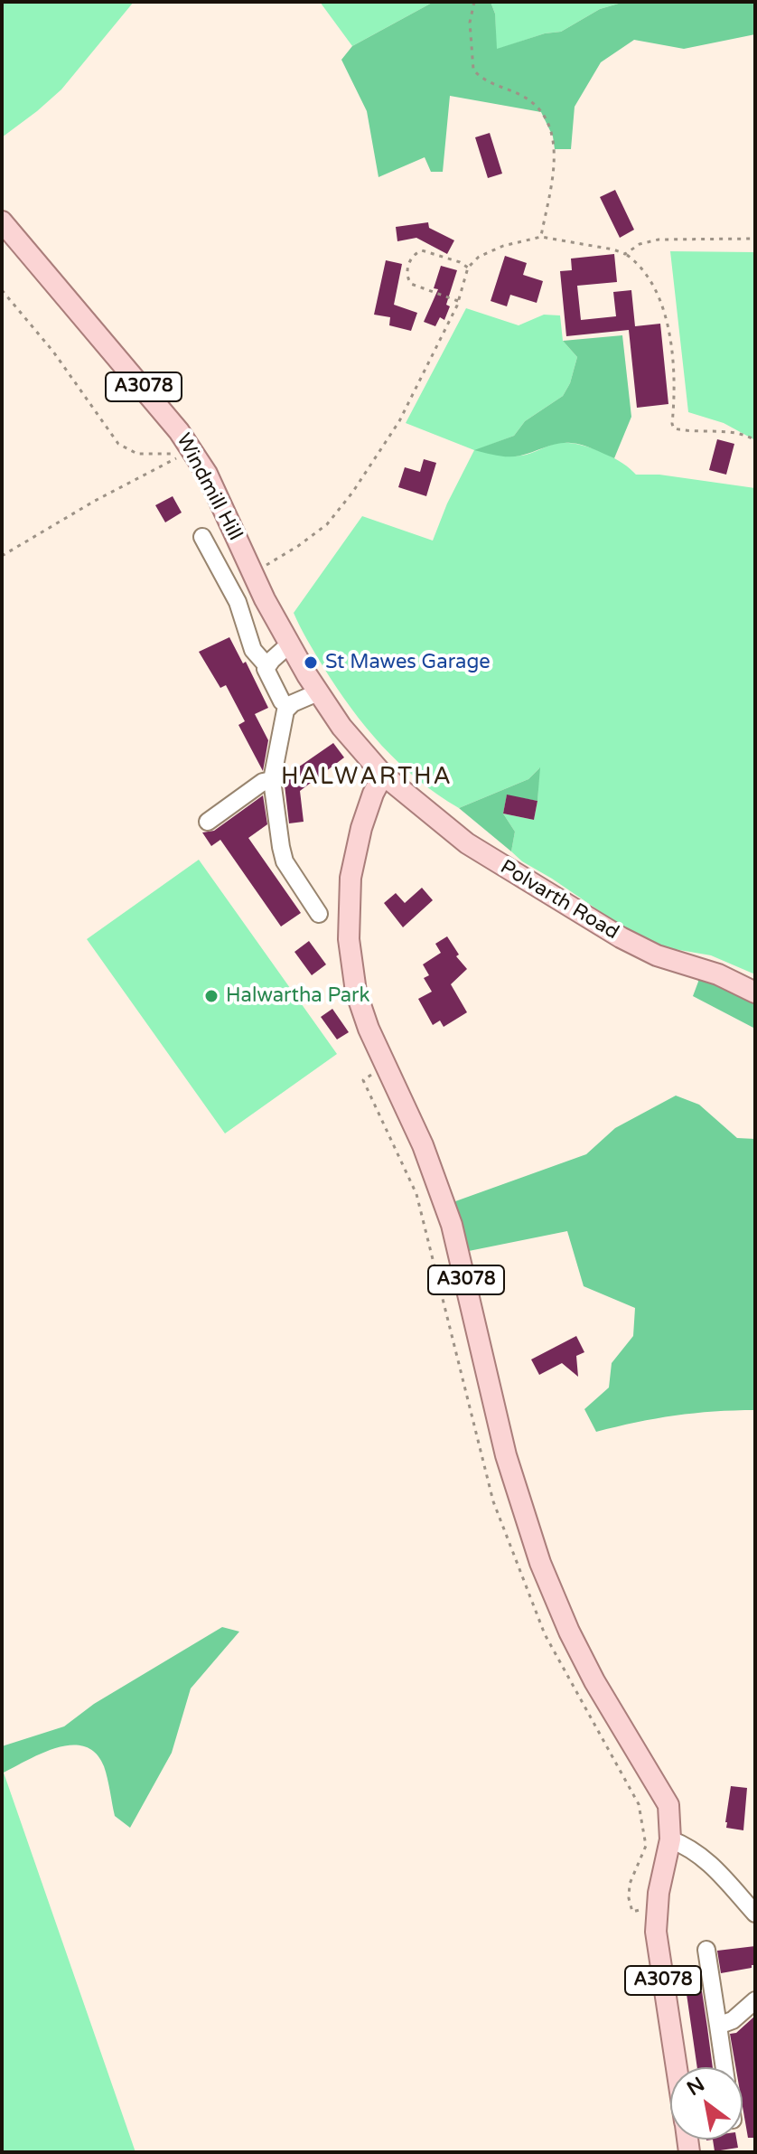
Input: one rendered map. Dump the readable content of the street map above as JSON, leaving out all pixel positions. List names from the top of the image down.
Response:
{
  "streets": {
    "main road": ["A3078", "Windmill Hill", "Polvarth Road"]
  },
  "crossings": [
    ["A3078", "Windmill Hill"],
    ["A3078", "Polvarth Road"],
    ["Windmill Hill", "Polvarth Road"]
  ],
  "districts": ["HALWARTHA"],
  "places": ["St Mawes Garage", "Halwartha Park"],
  "north": "top left"
}
